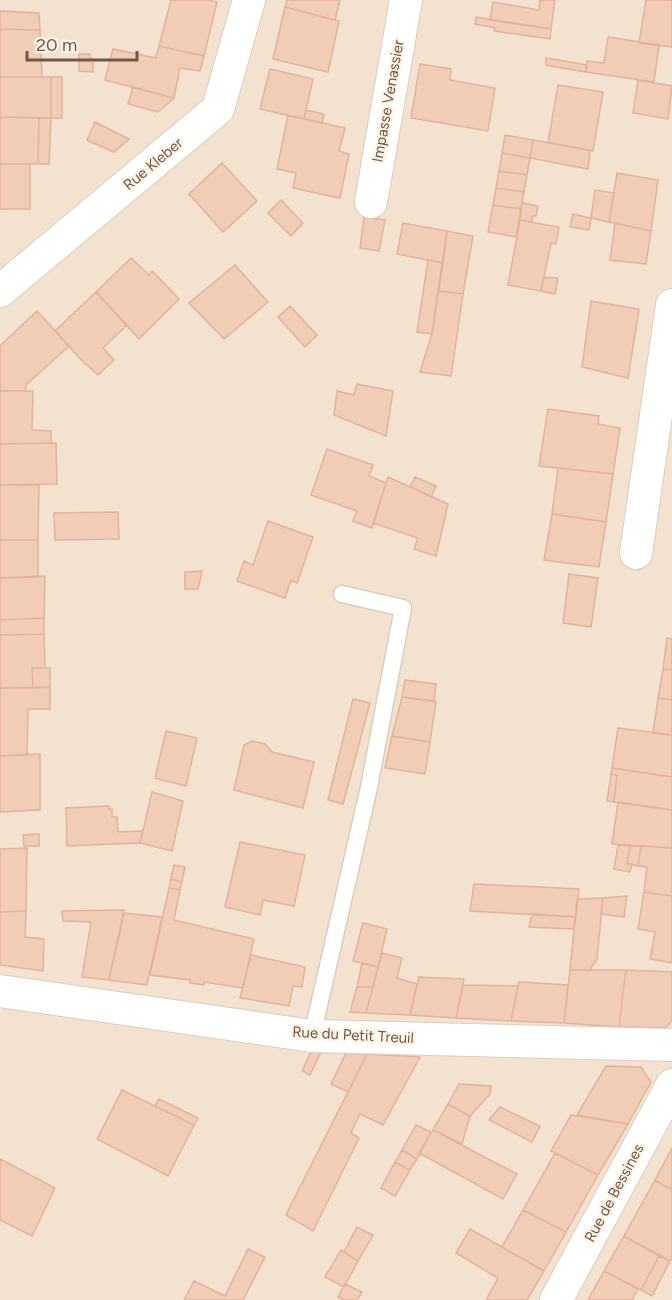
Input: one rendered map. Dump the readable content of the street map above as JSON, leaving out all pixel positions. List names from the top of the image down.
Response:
{
  "streets": {
    "street": [
      "Impasse Venassier",
      "Rue Kleber",
      "Rue du Petit Treuil",
      "Rue de Bessines"
    ]
  },
  "scale_bar": "20 m"
}
